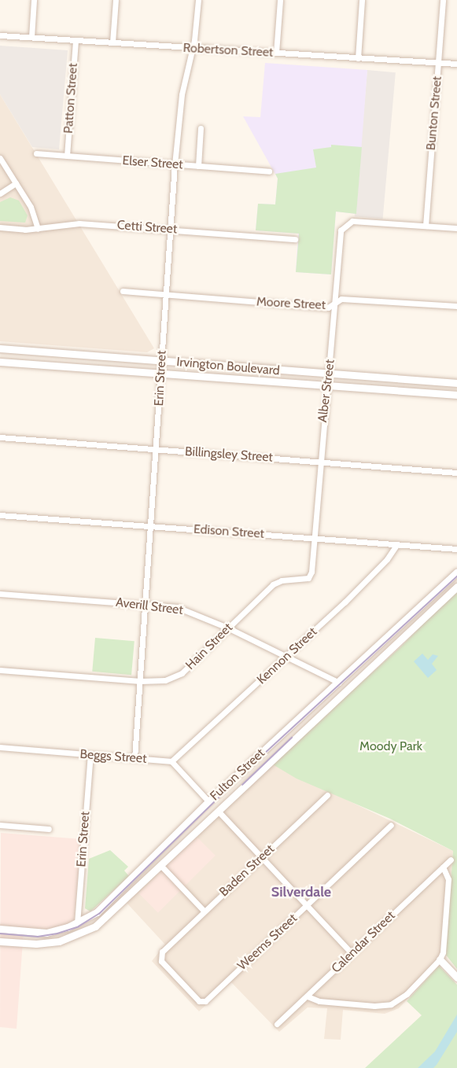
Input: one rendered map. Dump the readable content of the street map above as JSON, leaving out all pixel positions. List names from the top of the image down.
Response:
{
  "streets": {
    "main road": ["Irvington Boulevard", "Fulton Street"],
    "street": [
      "Robertson Street",
      "Patton Street",
      "Bunton Street",
      "Elser Street",
      "Cetti Street",
      "Moore Street",
      "Erin Street",
      "Alber Street",
      "Billingsley Street",
      "Edison Street",
      "Averill Street",
      "Hain Street",
      "Kennon Street",
      "Beggs Street",
      "Baden Street",
      "Weems Street",
      "Calendar Street"
    ]
  },
  "crossings": [
    ["Robertson Street", "Patton Street"],
    ["Robertson Street", "Bunton Street"],
    ["Robertson Street", "Erin Street"],
    ["Patton Street", "Elser Street"],
    ["Bunton Street", "Alber Street"],
    ["Elser Street", "Erin Street"],
    ["Cetti Street", "Erin Street"],
    ["Moore Street", "Erin Street"],
    ["Moore Street", "Alber Street"],
    ["Irvington Boulevard", "Erin Street"],
    ["Irvington Boulevard", "Alber Street"],
    ["Erin Street", "Billingsley Street"],
    ["Erin Street", "Edison Street"],
    ["Erin Street", "Averill Street"],
    ["Erin Street", "Hain Street"],
    ["Erin Street", "Beggs Street"],
    ["Erin Street", "Fulton Street"],
    ["Alber Street", "Billingsley Street"],
    ["Alber Street", "Edison Street"],
    ["Alber Street", "Hain Street"],
    ["Edison Street", "Kennon Street"],
    ["Averill Street", "Hain Street"],
    ["Averill Street", "Kennon Street"],
    ["Averill Street", "Fulton Street"],
    ["Kennon Street", "Beggs Street"],
    ["Baden Street", "Weems Street"]
  ],
  "districts": ["Silverdale"],
  "parks": ["Moody Park"]
}
